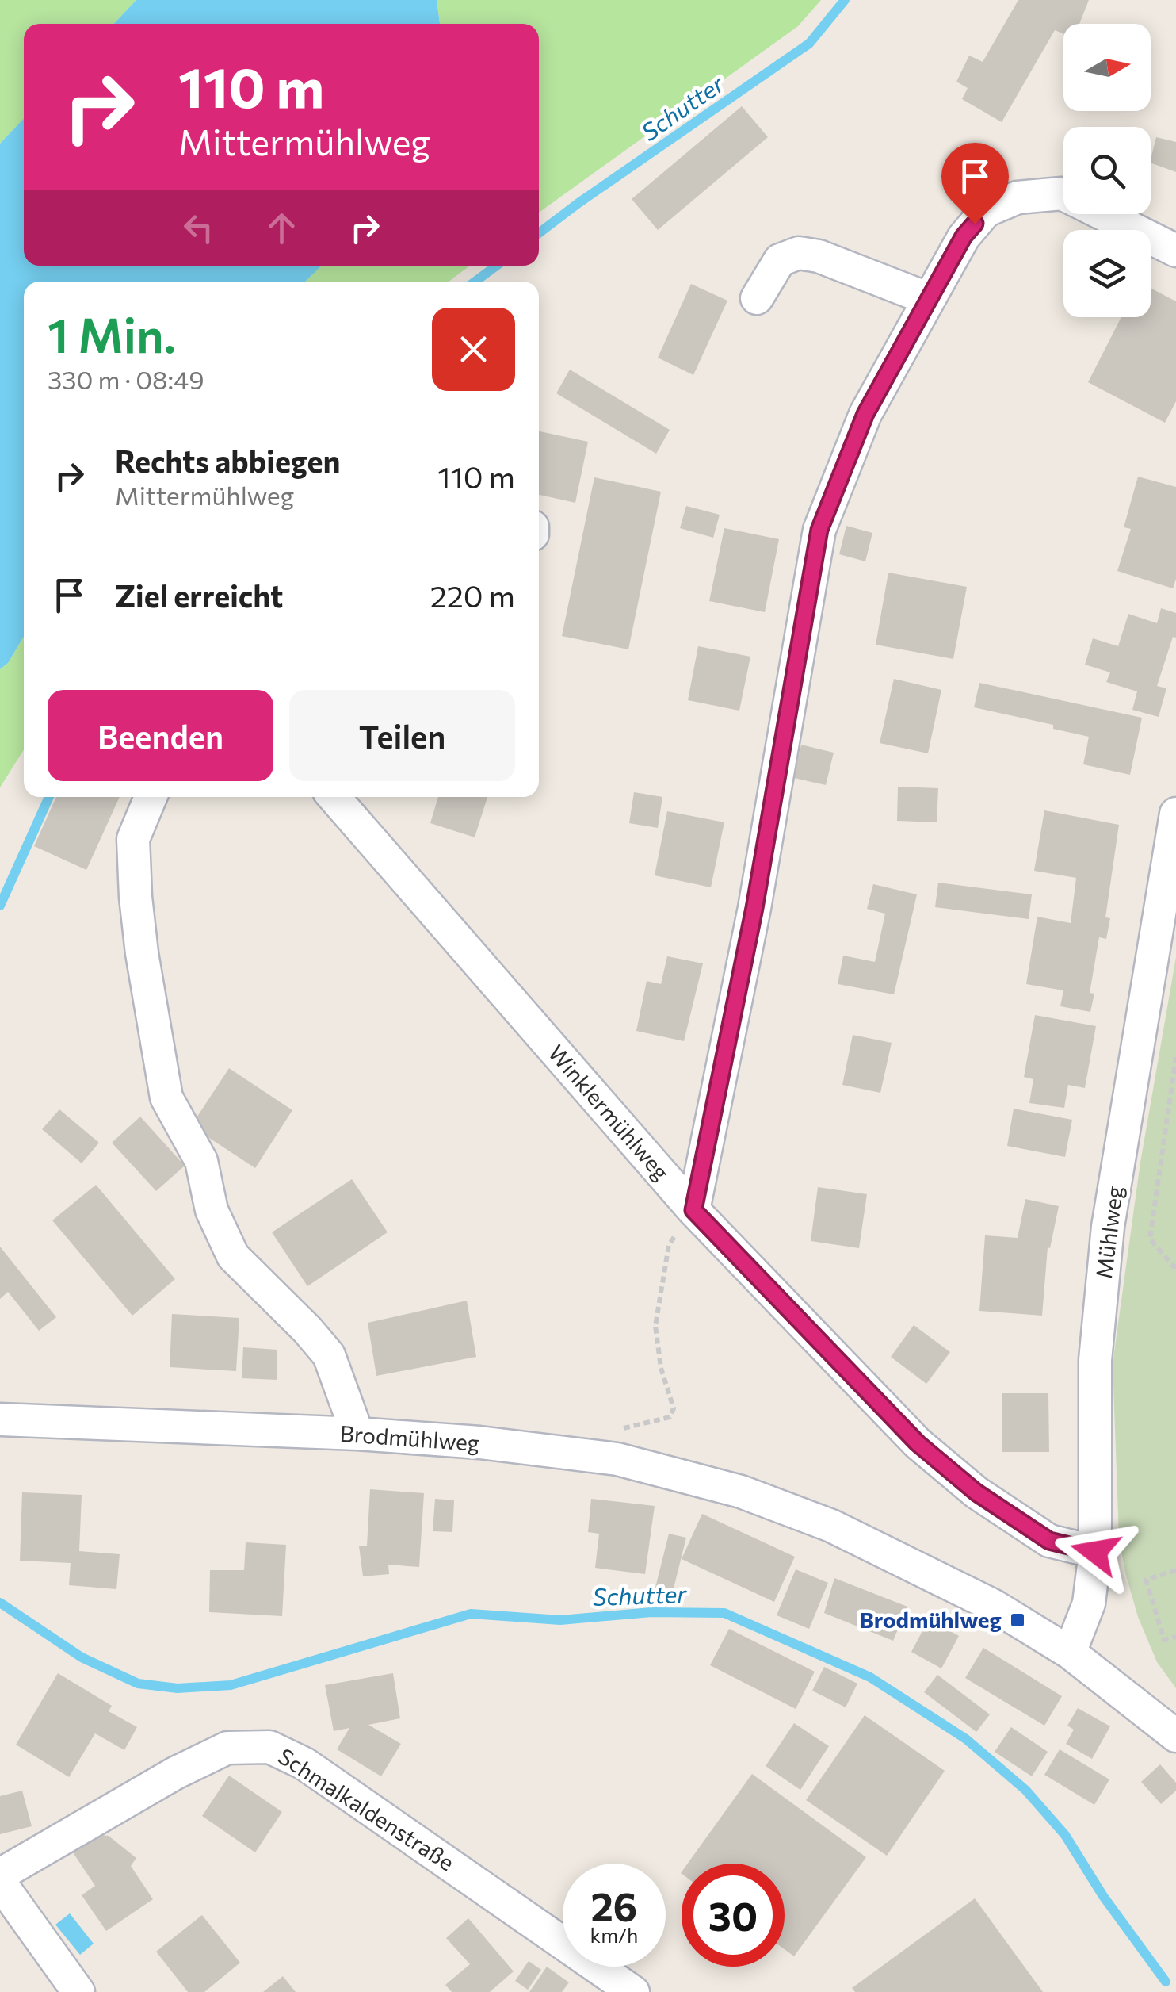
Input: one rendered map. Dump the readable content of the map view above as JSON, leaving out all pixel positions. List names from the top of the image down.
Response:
{
  "streets": {
    "street": [
      "Winklermühlweg",
      "Mühlweg",
      "Brodmühlweg",
      "Schmalkaldenstraße"
    ]
  },
  "crossings": [
    ["Winklermühlweg", "Mühlweg"],
    ["Mühlweg", "Brodmühlweg"]
  ],
  "water": ["Schutter"],
  "places": {
    "transit": ["Brodmühlweg"]
  },
  "north": "right",
  "page": {
    "turn": ["110 m", "Mittermühlweg"],
    "heading": ["1 Min.", "330 m · 08:49"],
    "list": [
      {
        "name": "Rechts abbiegen",
        "note": "Mittermühlweg",
        "value": "110 m"
      },
      {
        "name": "Ziel erreicht",
        "value": "220 m"
      }
    ],
    "buttons": ["Beenden", "Teilen"],
    "speed": "26 km/h",
    "limit": "30"
  }
}
